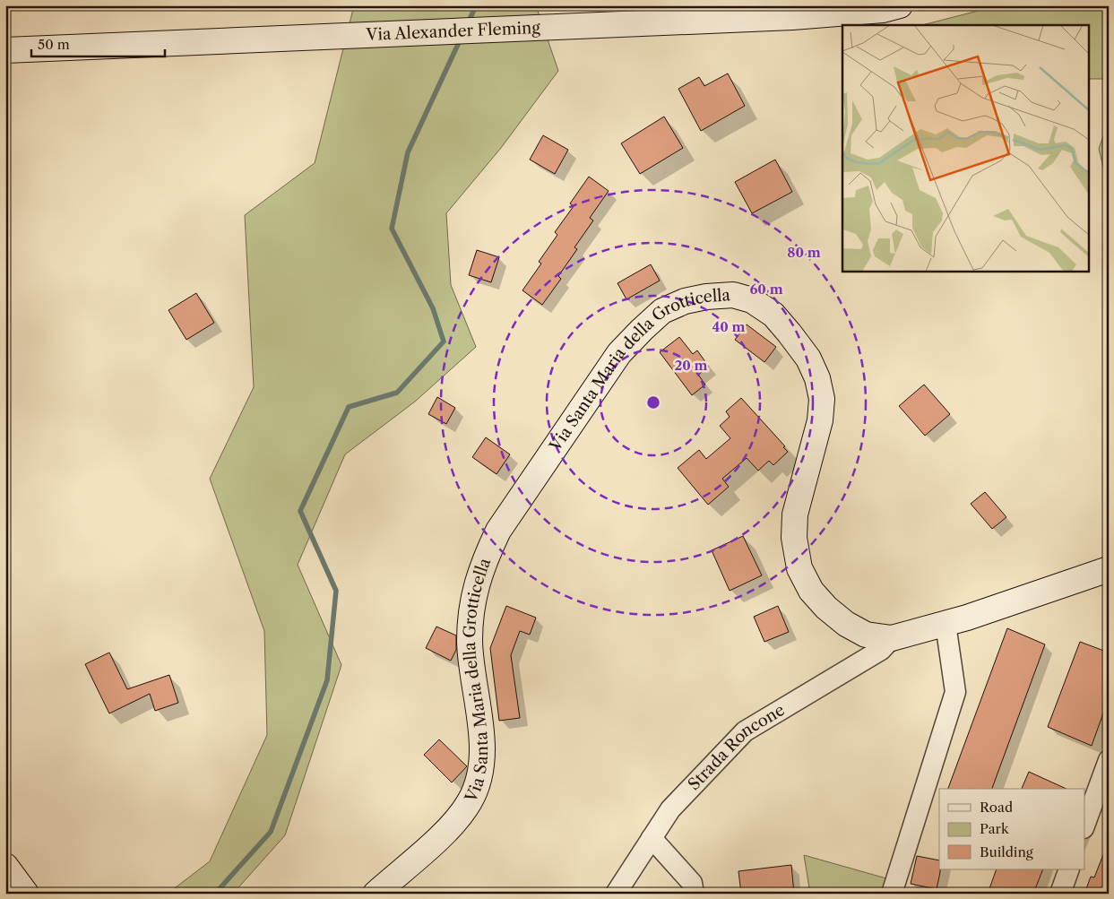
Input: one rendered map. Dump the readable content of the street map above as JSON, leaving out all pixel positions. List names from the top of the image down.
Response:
{
  "streets": {
    "street": ["Via Alexander Fleming", "Via Santa Maria della Grotticella", "Strada Roncone"]
  },
  "crossings": [
    ["Via Santa Maria della Grotticella", "Strada Roncone"]
  ],
  "legend": ["Road", "Park", "Building"],
  "scale_bar": "50 m",
  "rings": [
    "80 m",
    "60 m",
    "40 m",
    "20 m"
  ]
}
